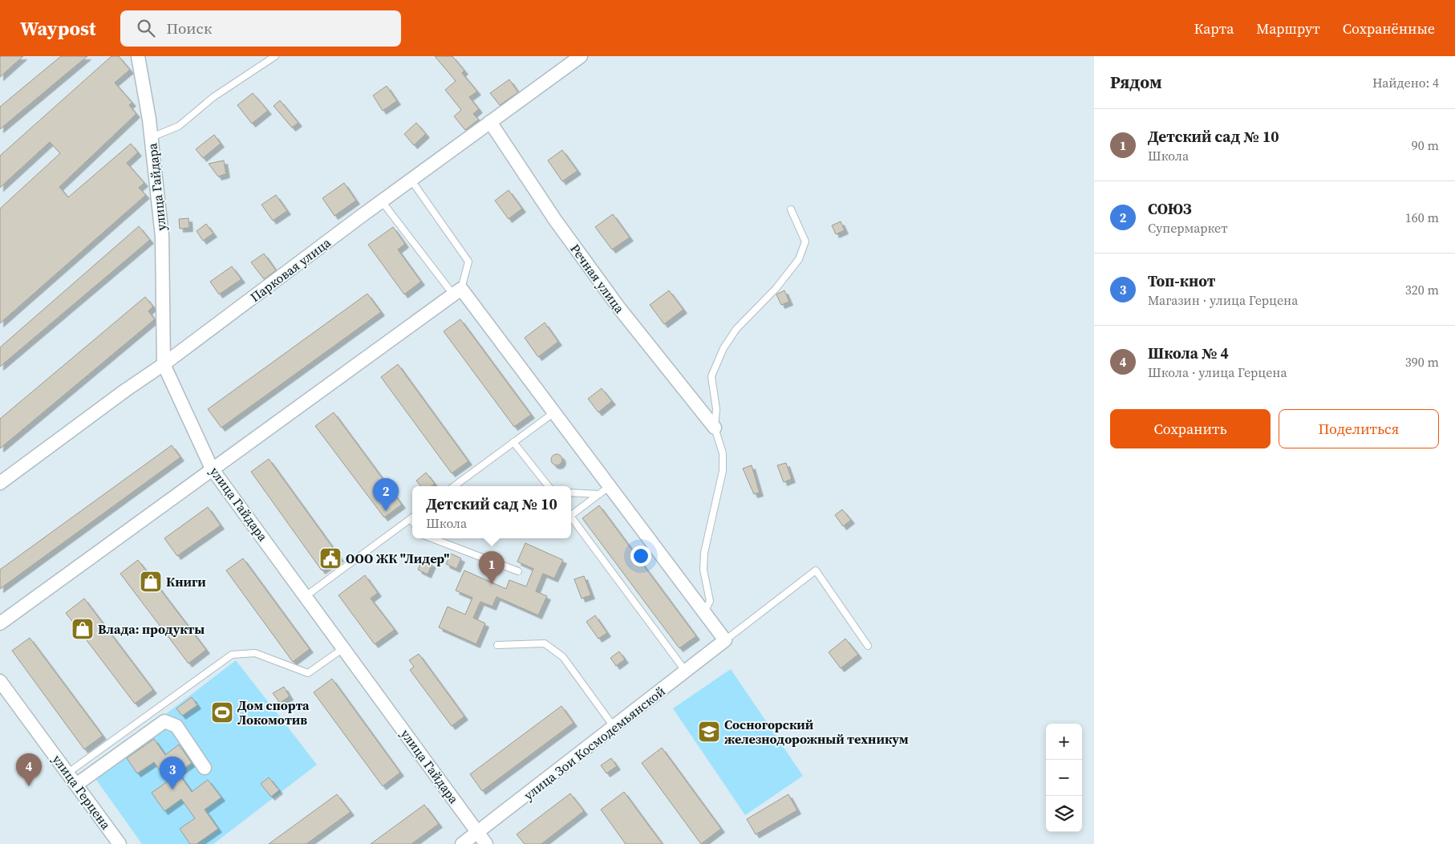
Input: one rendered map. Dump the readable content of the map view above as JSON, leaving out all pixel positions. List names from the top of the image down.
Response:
{
  "streets": {
    "street": [
      "улица Гайдара",
      "Парковая улица",
      "Речная улица",
      "улица Зои Космодемьянской",
      "улица Герцена"
    ]
  },
  "crossings": [
    ["улица Гайдара", "Парковая улица"],
    ["улица Гайдара", "улица Зои Космодемьянской"],
    ["Парковая улица", "Речная улица"]
  ],
  "places": {
    "public building": ["ООО ЖК \"Лидер\""],
    "shop": ["Книги", "Влада: продукты"],
    "sports": ["Дом спорта Локомотив"],
    "school or university": ["Сосногорский железнодорожный техникум"]
  },
  "page": {
    "header": "Waypost",
    "search": "Поиск",
    "nav": ["Карта", "Маршрут", "Сохранённые"],
    "heading": ["Рядом", "Найдено: 4"],
    "list": [
      {
        "mark": "1",
        "name": "Детский сад № 10",
        "note": "Школа",
        "value": "90 m"
      },
      {
        "mark": "2",
        "name": "СОЮЗ",
        "note": "Супермаркет",
        "value": "160 m"
      },
      {
        "mark": "3",
        "name": "Топ-кнот",
        "note": "Магазин · улица Герцена",
        "value": "320 m"
      },
      {
        "mark": "4",
        "name": "Школа № 4",
        "note": "Школа · улица Герцена",
        "value": "390 m"
      }
    ],
    "buttons": ["Сохранить", "Поделиться"],
    "pins": [
      "2",
      "1",
      "4",
      "3"
    ],
    "popup": ["Детский сад № 10", "Школа"],
    "map_buttons": ["+", "−"]
  }
}
